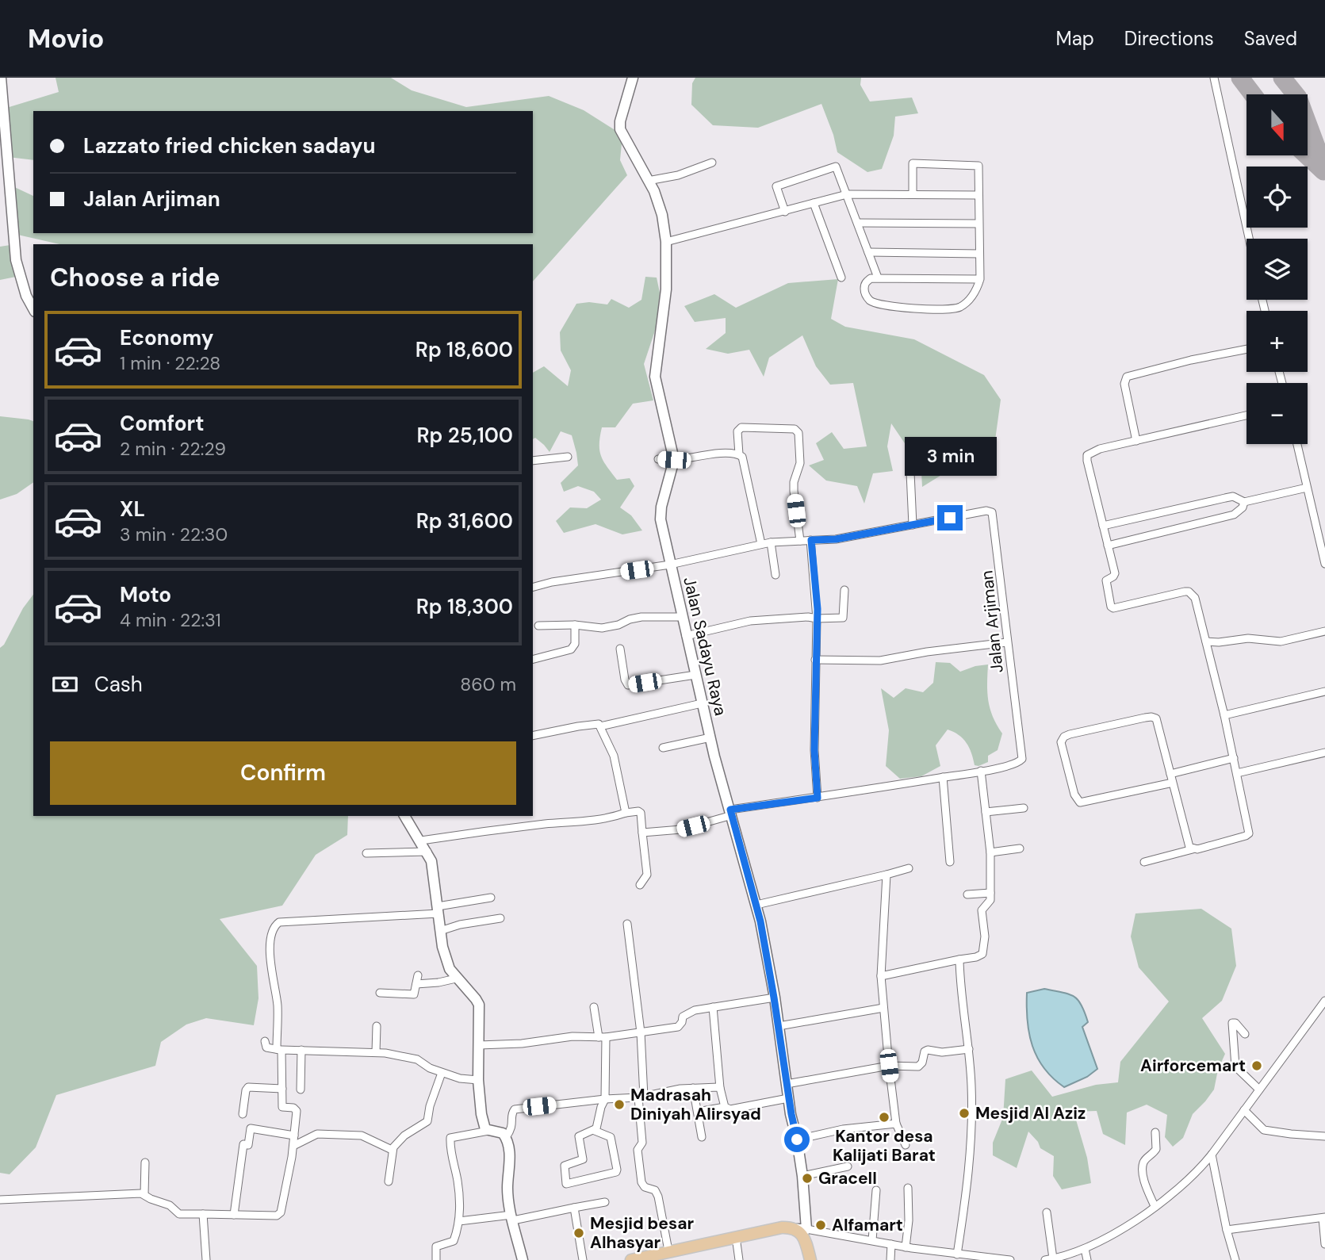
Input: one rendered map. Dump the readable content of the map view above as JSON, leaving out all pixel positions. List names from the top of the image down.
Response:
{
  "streets": {
    "street": ["Jalan Arjiman", "Jalan Sadayu Raya"]
  },
  "crossings": [
    ["Jalan Arjiman", "Jalan Sadayu Raya"]
  ],
  "places": [
    "Airforcemart",
    "Madrasah Diniyah Alirsyad",
    "Mesjid Al Aziz",
    "Kantor desa Kalijati Barat",
    "Gracell",
    "Alfamart",
    "Mesjid besar Alhasyar"
  ],
  "north": "bottom",
  "page": {
    "header": "Movio",
    "nav": ["Map", "Directions", "Saved"],
    "map_buttons": ["+", "−"],
    "banner": ["Lazzato fried chicken sadayu", "Jalan Arjiman"],
    "heading": "Choose a ride",
    "list": [
      {
        "name": "Economy",
        "note": "1 min · 22:28",
        "value": "Rp 18,600"
      },
      {
        "name": "Comfort",
        "note": "2 min · 22:29",
        "value": "Rp 25,100"
      },
      {
        "name": "XL",
        "note": "3 min · 22:30",
        "value": "Rp 31,600"
      },
      {
        "name": "Moto",
        "note": "4 min · 22:31",
        "value": "Rp 18,300"
      }
    ],
    "bubble": "3 min",
    "pay": ["Cash", "860 m"],
    "buttons": "Confirm"
  }
}
